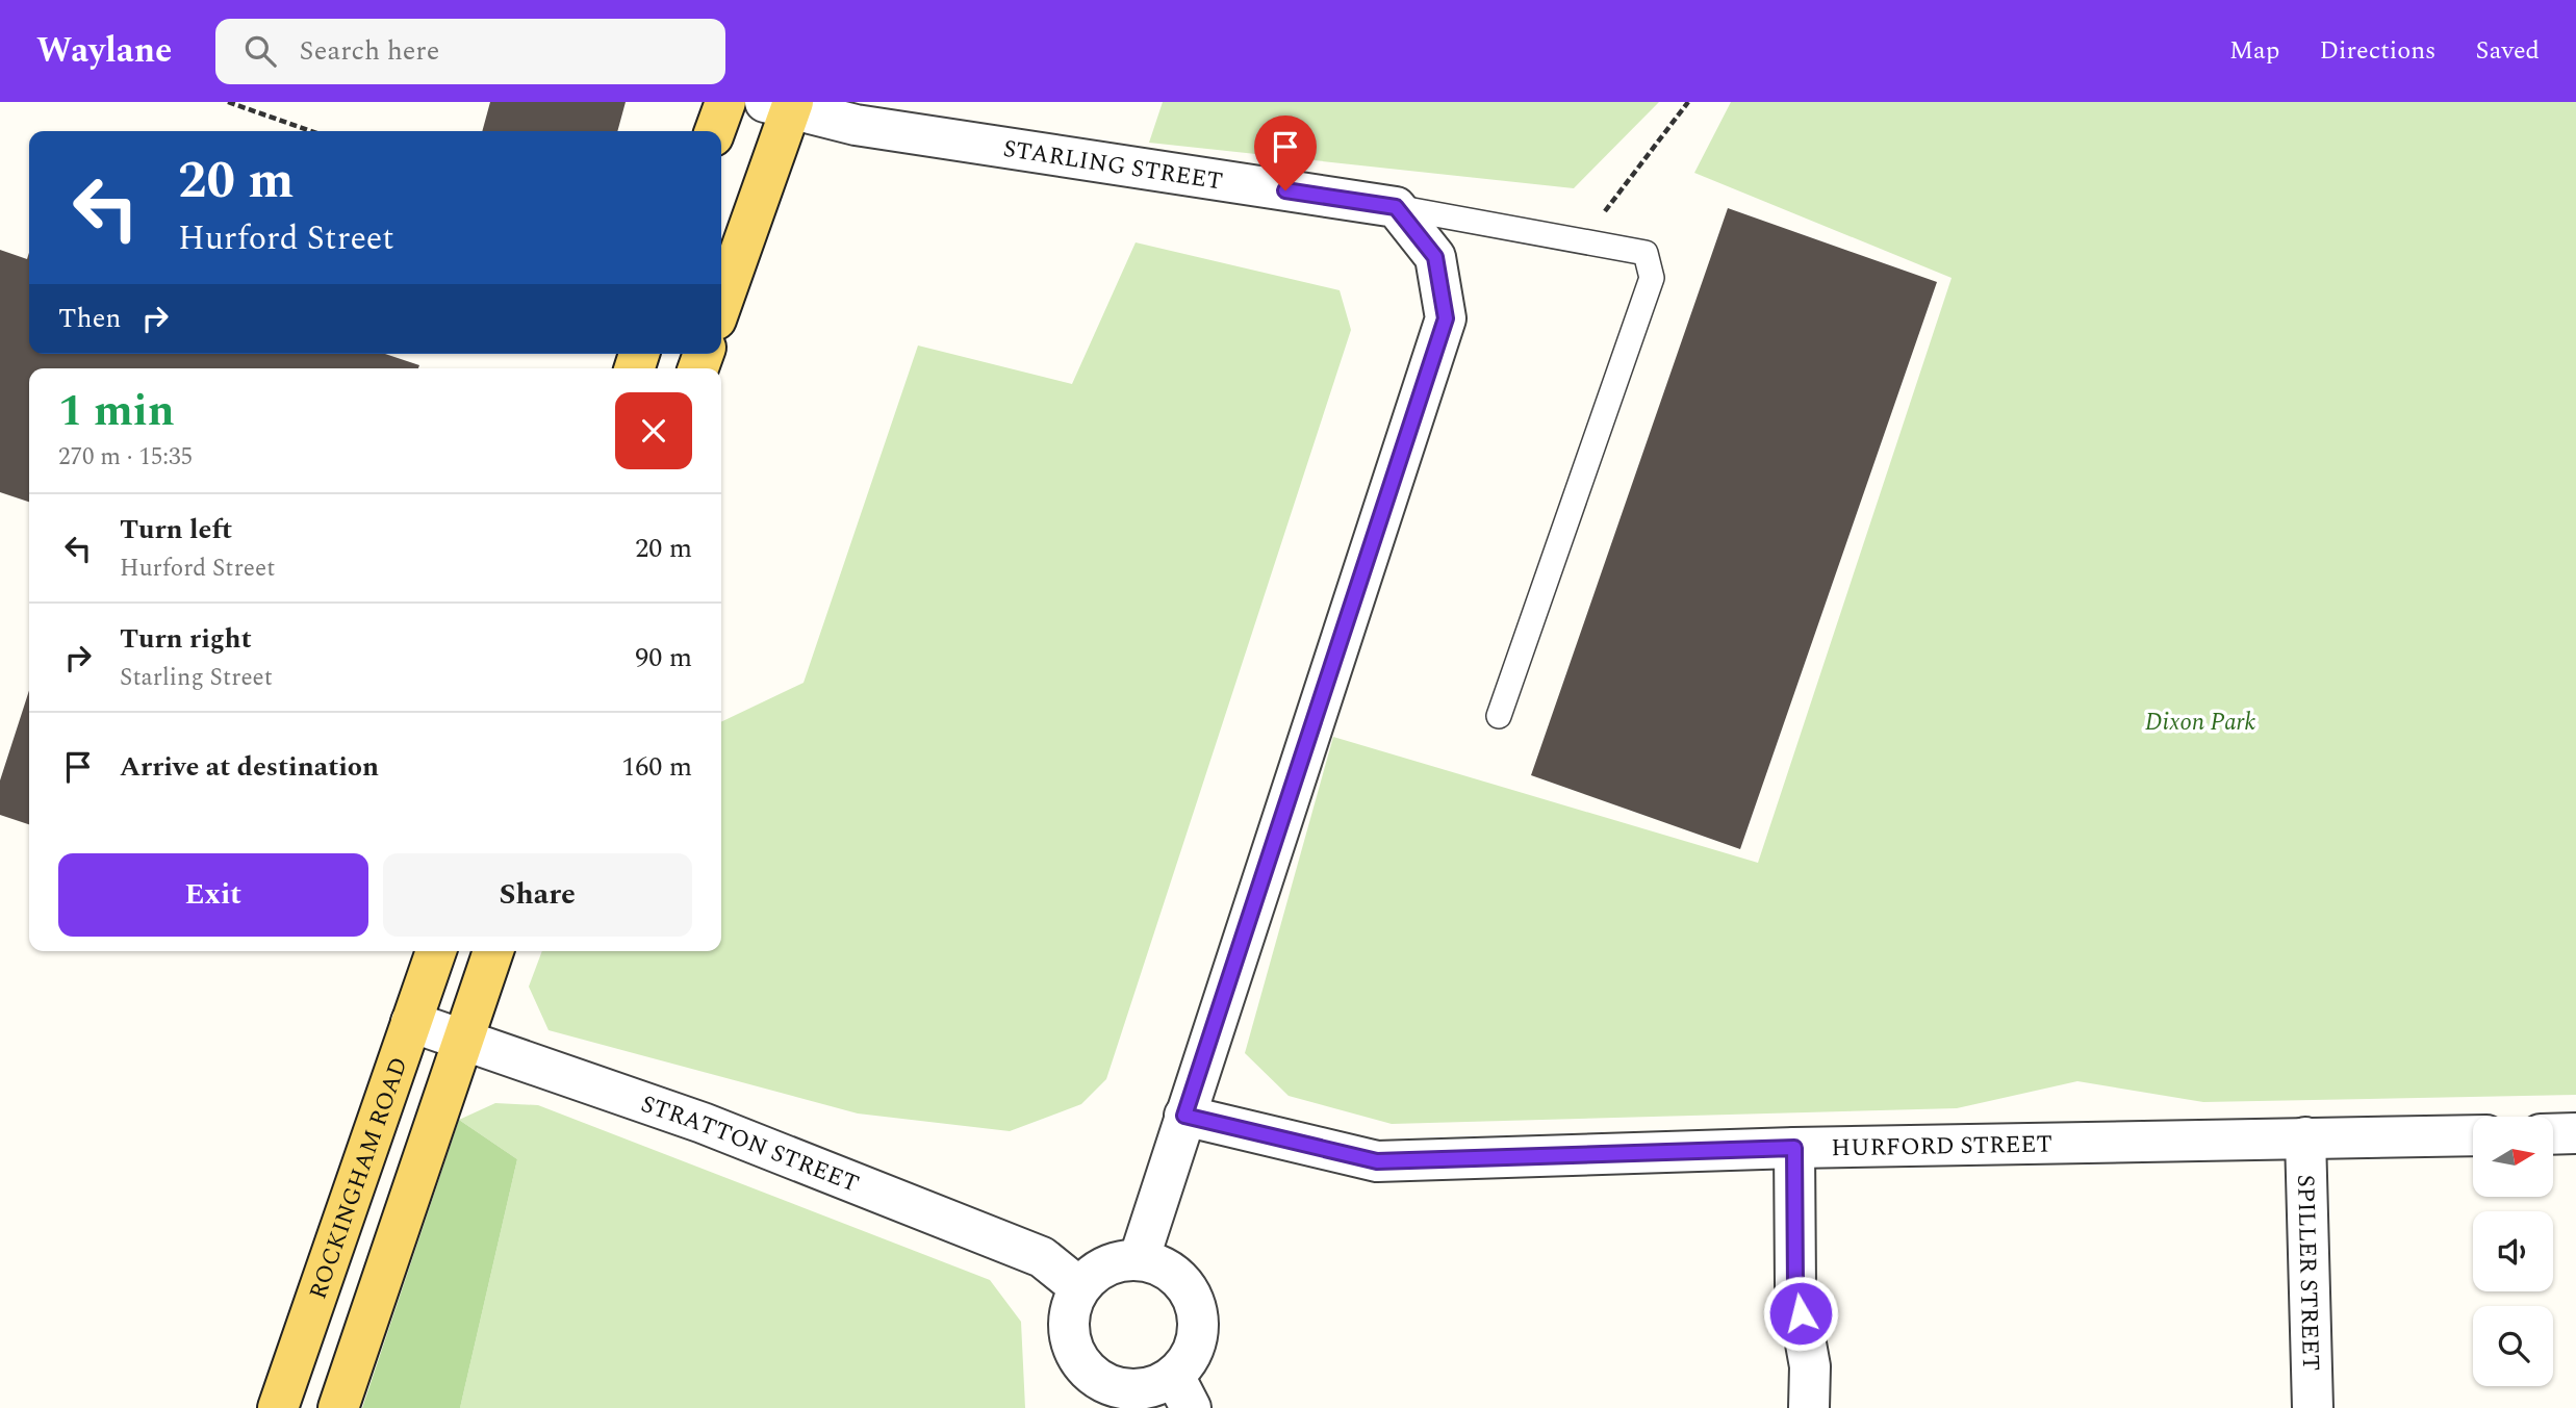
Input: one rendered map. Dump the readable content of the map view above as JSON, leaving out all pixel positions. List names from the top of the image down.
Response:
{
  "streets": {
    "main road": ["ROCKINGHAM ROAD"],
    "street": [
      "STARLING STREET",
      "STRATTON STREET",
      "HURFORD STREET",
      "SPILLER STREET"
    ]
  },
  "crossings": [
    ["STRATTON STREET", "ROCKINGHAM ROAD"],
    ["HURFORD STREET", "SPILLER STREET"]
  ],
  "parks": ["Dixon Park"],
  "north": "right",
  "page": {
    "header": "Waylane",
    "search": "Search here",
    "nav": ["Map", "Directions", "Saved"],
    "turn": ["20 m", "Hurford Street"],
    "then": "Then",
    "heading": ["1 min", "270 m · 15:35"],
    "list": [
      {
        "name": "Turn left",
        "note": "Hurford Street",
        "value": "20 m"
      },
      {
        "name": "Turn right",
        "note": "Starling Street",
        "value": "90 m"
      },
      {
        "name": "Arrive at destination",
        "value": "160 m"
      }
    ],
    "buttons": ["Exit", "Share"]
  }
}
